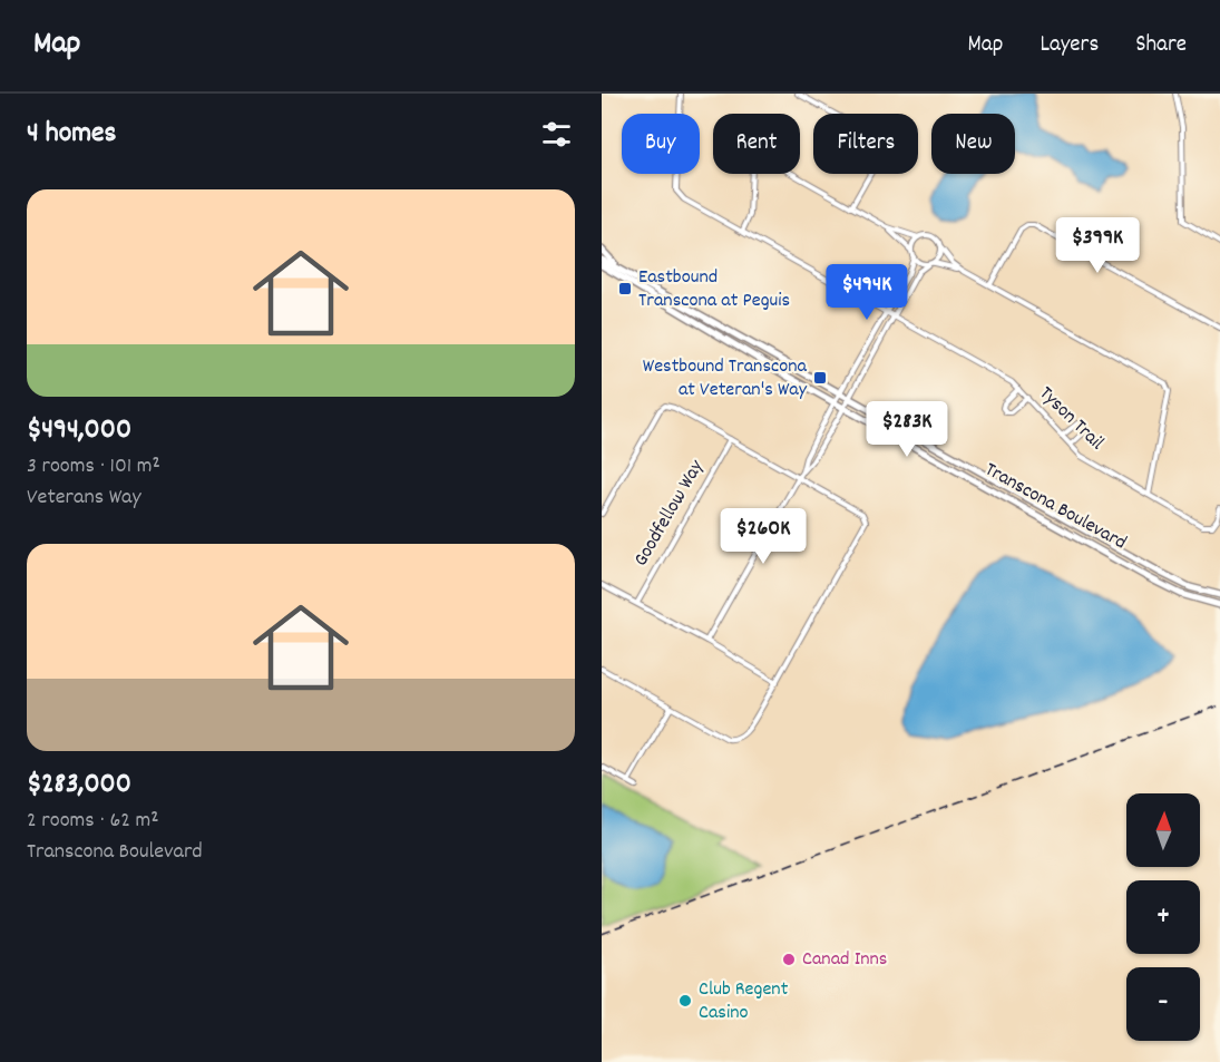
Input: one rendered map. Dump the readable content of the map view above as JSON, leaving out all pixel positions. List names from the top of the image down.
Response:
{
  "streets": {
    "street": ["Tyson Trail", "Transcona Boulevard", "Goodfellow Way"]
  },
  "places": {
    "transit": ["Eastbound Transcona at Peguis", "Westbound Transcona at Veteran's Way"],
    "other": ["Canad Inns", "Club Regent Casino"]
  },
  "north": "top",
  "page": {
    "header": "Map",
    "nav": ["Map", "Layers", "Share"],
    "heading": "4 homes",
    "chip": [
      "Buy",
      "Rent",
      "Filters",
      "New"
    ],
    "list": [
      {
        "name": "$494,000",
        "note": "3 rooms · 101 m² · Veterans Way"
      },
      {
        "name": "$283,000",
        "note": "2 rooms · 62 m² · Transcona Boulevard"
      }
    ],
    "price": [
      "$399K",
      "$494K",
      "$283K",
      "$260K"
    ],
    "map_buttons": ["+", "−"]
  }
}
